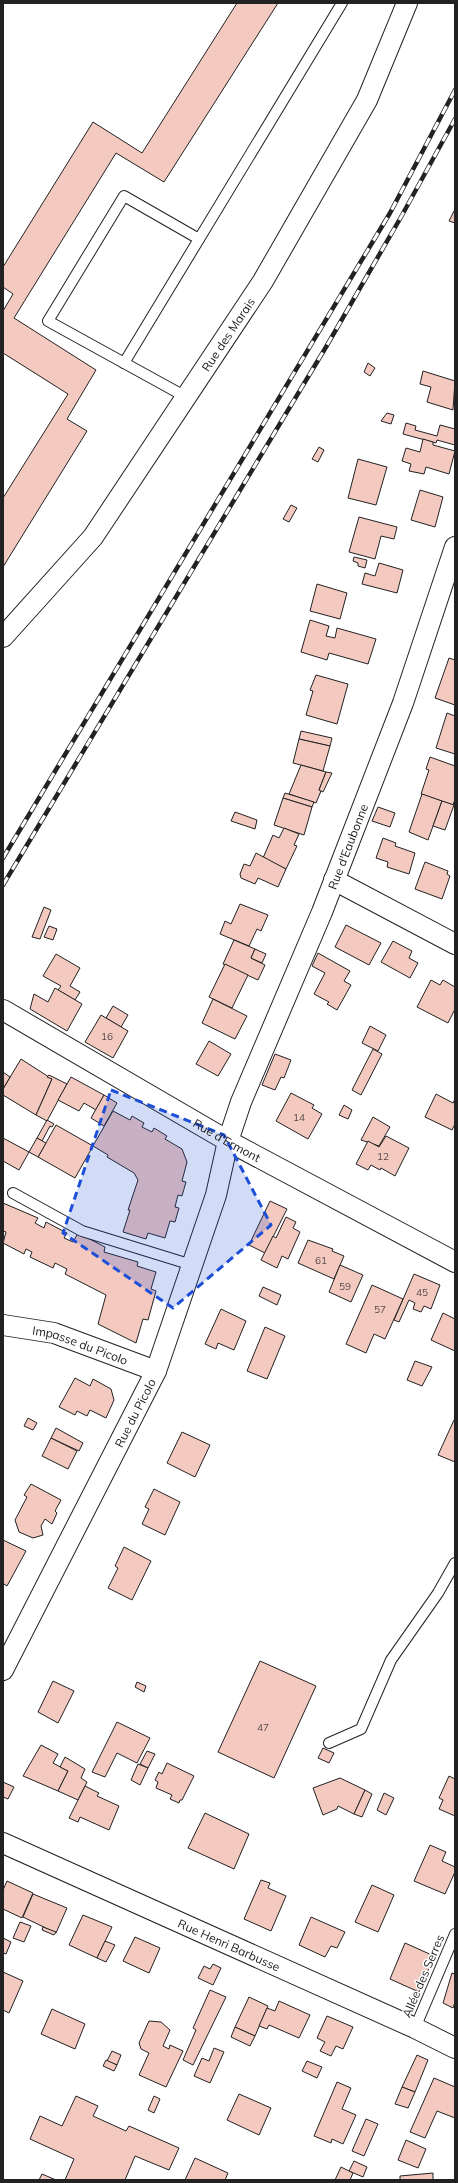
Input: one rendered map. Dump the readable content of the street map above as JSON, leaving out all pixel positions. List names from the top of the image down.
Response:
{
  "streets": {
    "street": [
      "Rue des Marais",
      "Rue d'Eaubonne",
      "Rue d'Ermont",
      "Impasse du Picolo",
      "Rue du Picolo",
      "Rue Henri Barbusse"
    ],
    "lane": ["Allée des Serres"]
  },
  "crossings": [
    ["Rue d'Eaubonne", "Rue d'Ermont"],
    ["Rue d'Eaubonne", "Rue du Picolo"],
    ["Rue d'Ermont", "Rue du Picolo"],
    ["Impasse du Picolo", "Rue du Picolo"],
    ["Rue Henri Barbusse", "Allée des Serres"]
  ],
  "house_numbers": [
    "16",
    "14",
    "12",
    "61",
    "59",
    "45",
    "57",
    "47"
  ]
}
